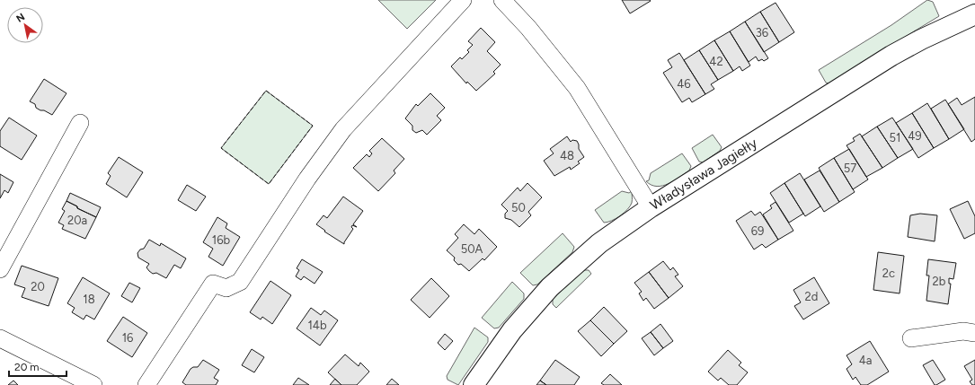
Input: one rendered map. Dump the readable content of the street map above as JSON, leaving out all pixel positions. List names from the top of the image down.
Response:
{
  "streets": {
    "street": ["Władysława Jagiełły"]
  },
  "house_numbers": [
    "36",
    "42",
    "46",
    "49",
    "51",
    "48",
    "57",
    "50",
    "20a",
    "69",
    "16b",
    "50A",
    "2c",
    "2b",
    "20",
    "2d",
    "18",
    "14b",
    "16",
    "4a"
  ],
  "scale_bar": "20 m",
  "north": "top left"
}
